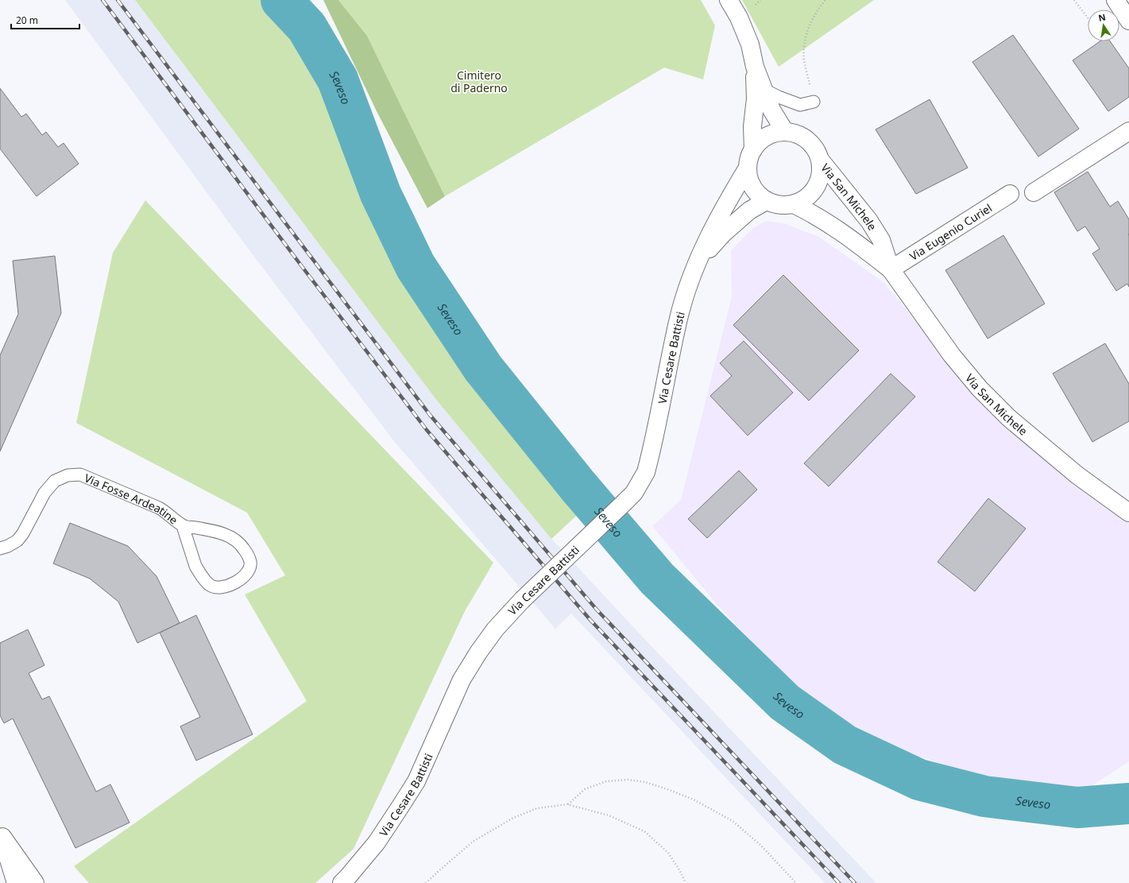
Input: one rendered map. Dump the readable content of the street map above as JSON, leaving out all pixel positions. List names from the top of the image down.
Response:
{
  "streets": {
    "street": ["Via San Michele", "Via Eugenio Curiel", "Via Cesare Battisti"],
    "lane": ["Via Fosse Ardeatine"]
  },
  "crossings": [
    ["Via San Michele", "Via Eugenio Curiel"],
    ["Via San Michele", "Via Cesare Battisti"]
  ],
  "water": ["Seveso"],
  "parks": ["Cimitero di Paderno"],
  "scale_bar": "20 m",
  "north": "top"
}
